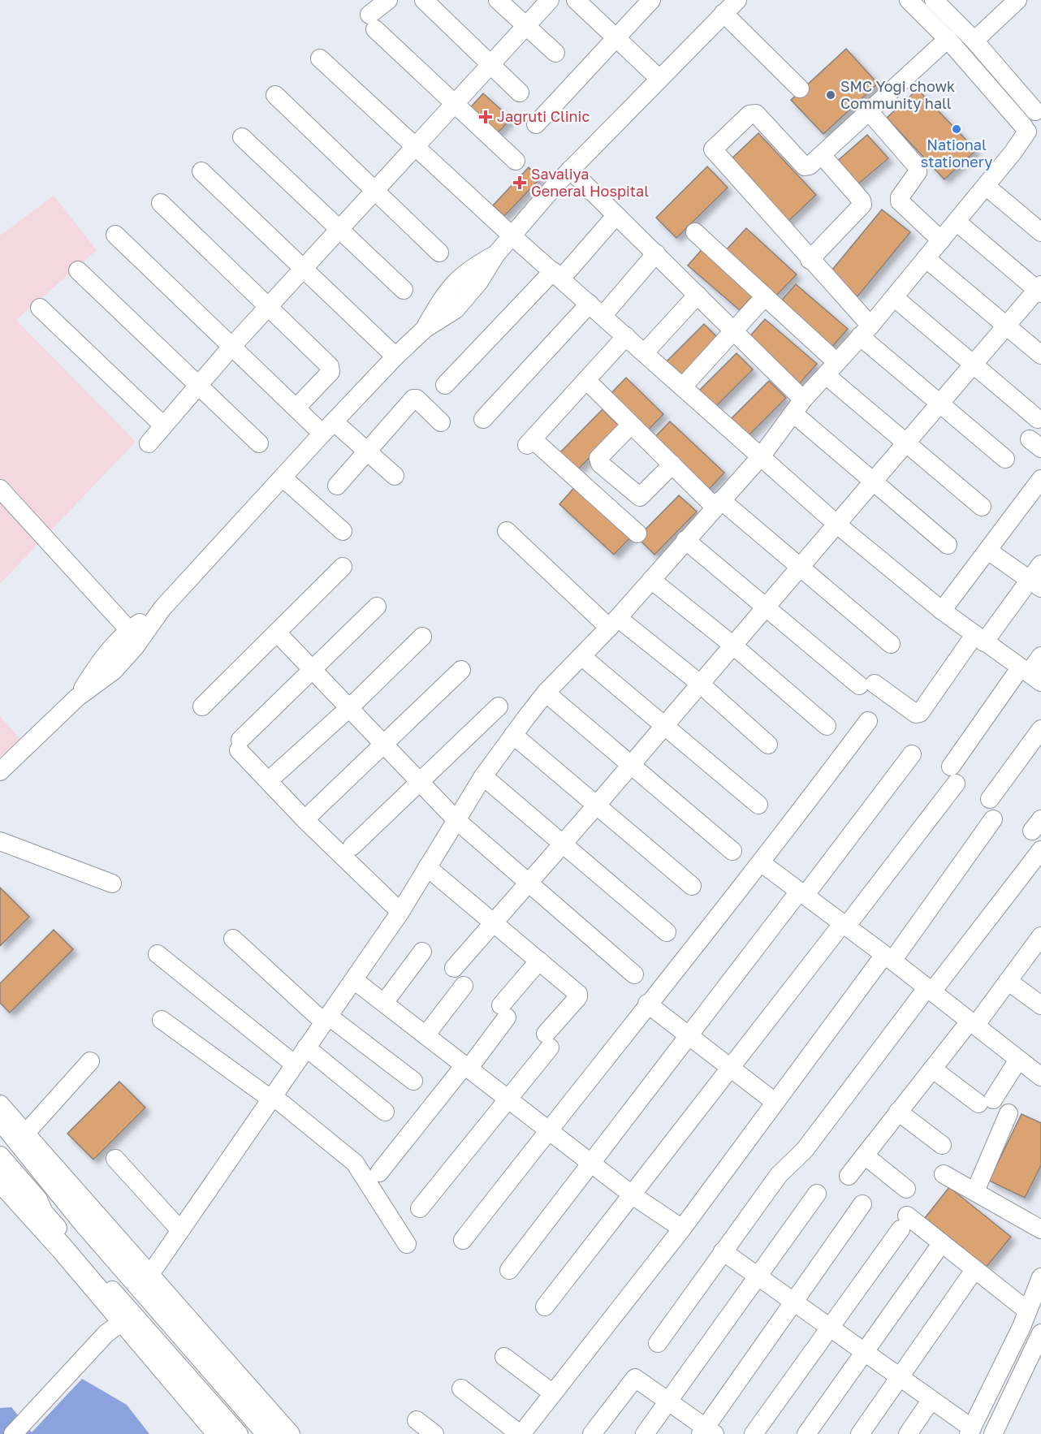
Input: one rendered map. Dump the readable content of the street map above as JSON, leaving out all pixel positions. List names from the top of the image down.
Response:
{
  "places": {
    "other": ["SMC Yogi chowk Community hall", "National stationery"],
    "health": ["Jagruti Clinic", "Savaliya General Hospital"]
  }
}
